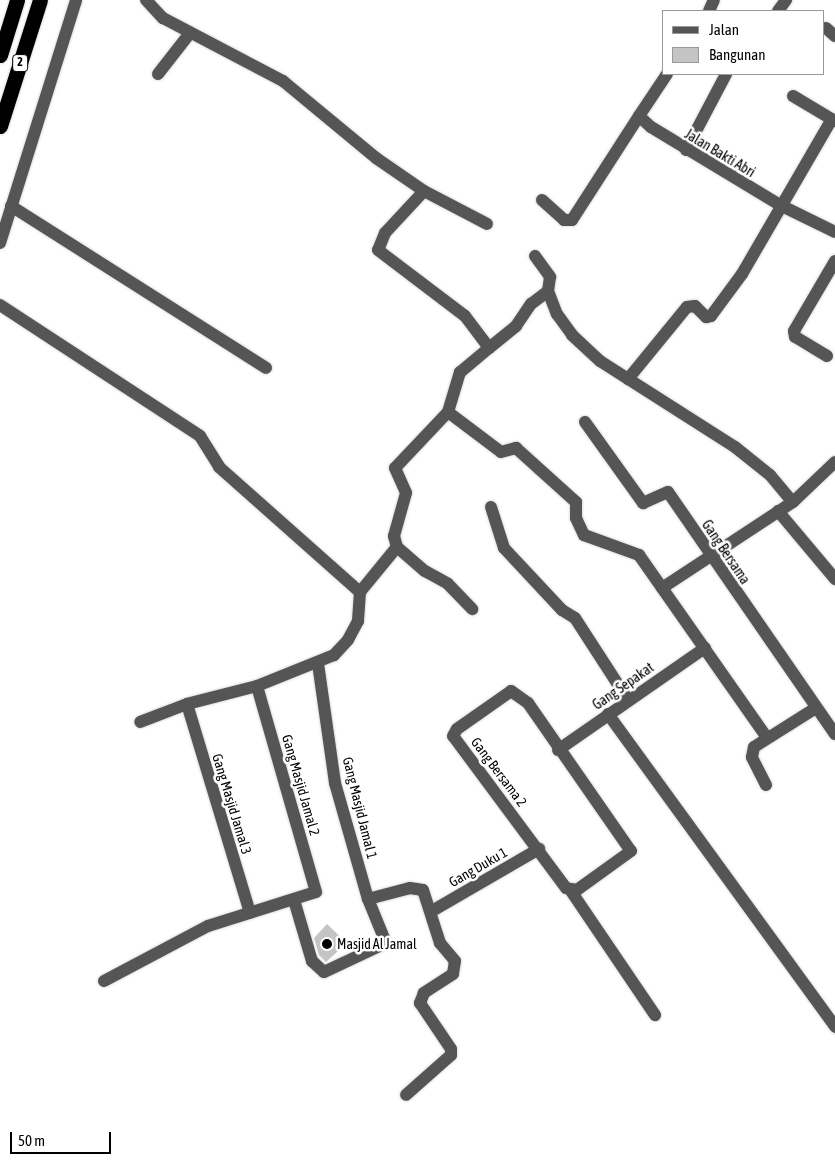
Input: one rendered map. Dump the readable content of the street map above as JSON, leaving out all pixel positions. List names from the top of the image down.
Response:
{
  "streets": {
    "highway": ["2"],
    "street": [
      "Jalan Bakti Abri",
      "Gang Bersama",
      "Gang Sepakat",
      "Gang Bersama 2",
      "Gang Masjid Jamal 2",
      "Gang Masjid Jamal 3",
      "Gang Masjid Jamal 1",
      "Gang Duku 1"
    ]
  },
  "crossings": [
    ["Gang Sepakat", "Gang Bersama 2"],
    ["Gang Bersama 2", "Gang Duku 1"],
    ["Gang Masjid Jamal 2", "Gang Masjid Jamal 1"]
  ],
  "places": ["Masjid Al Jamal"],
  "legend": ["Jalan", "Bangunan"],
  "scale_bar": "50 m"
}
